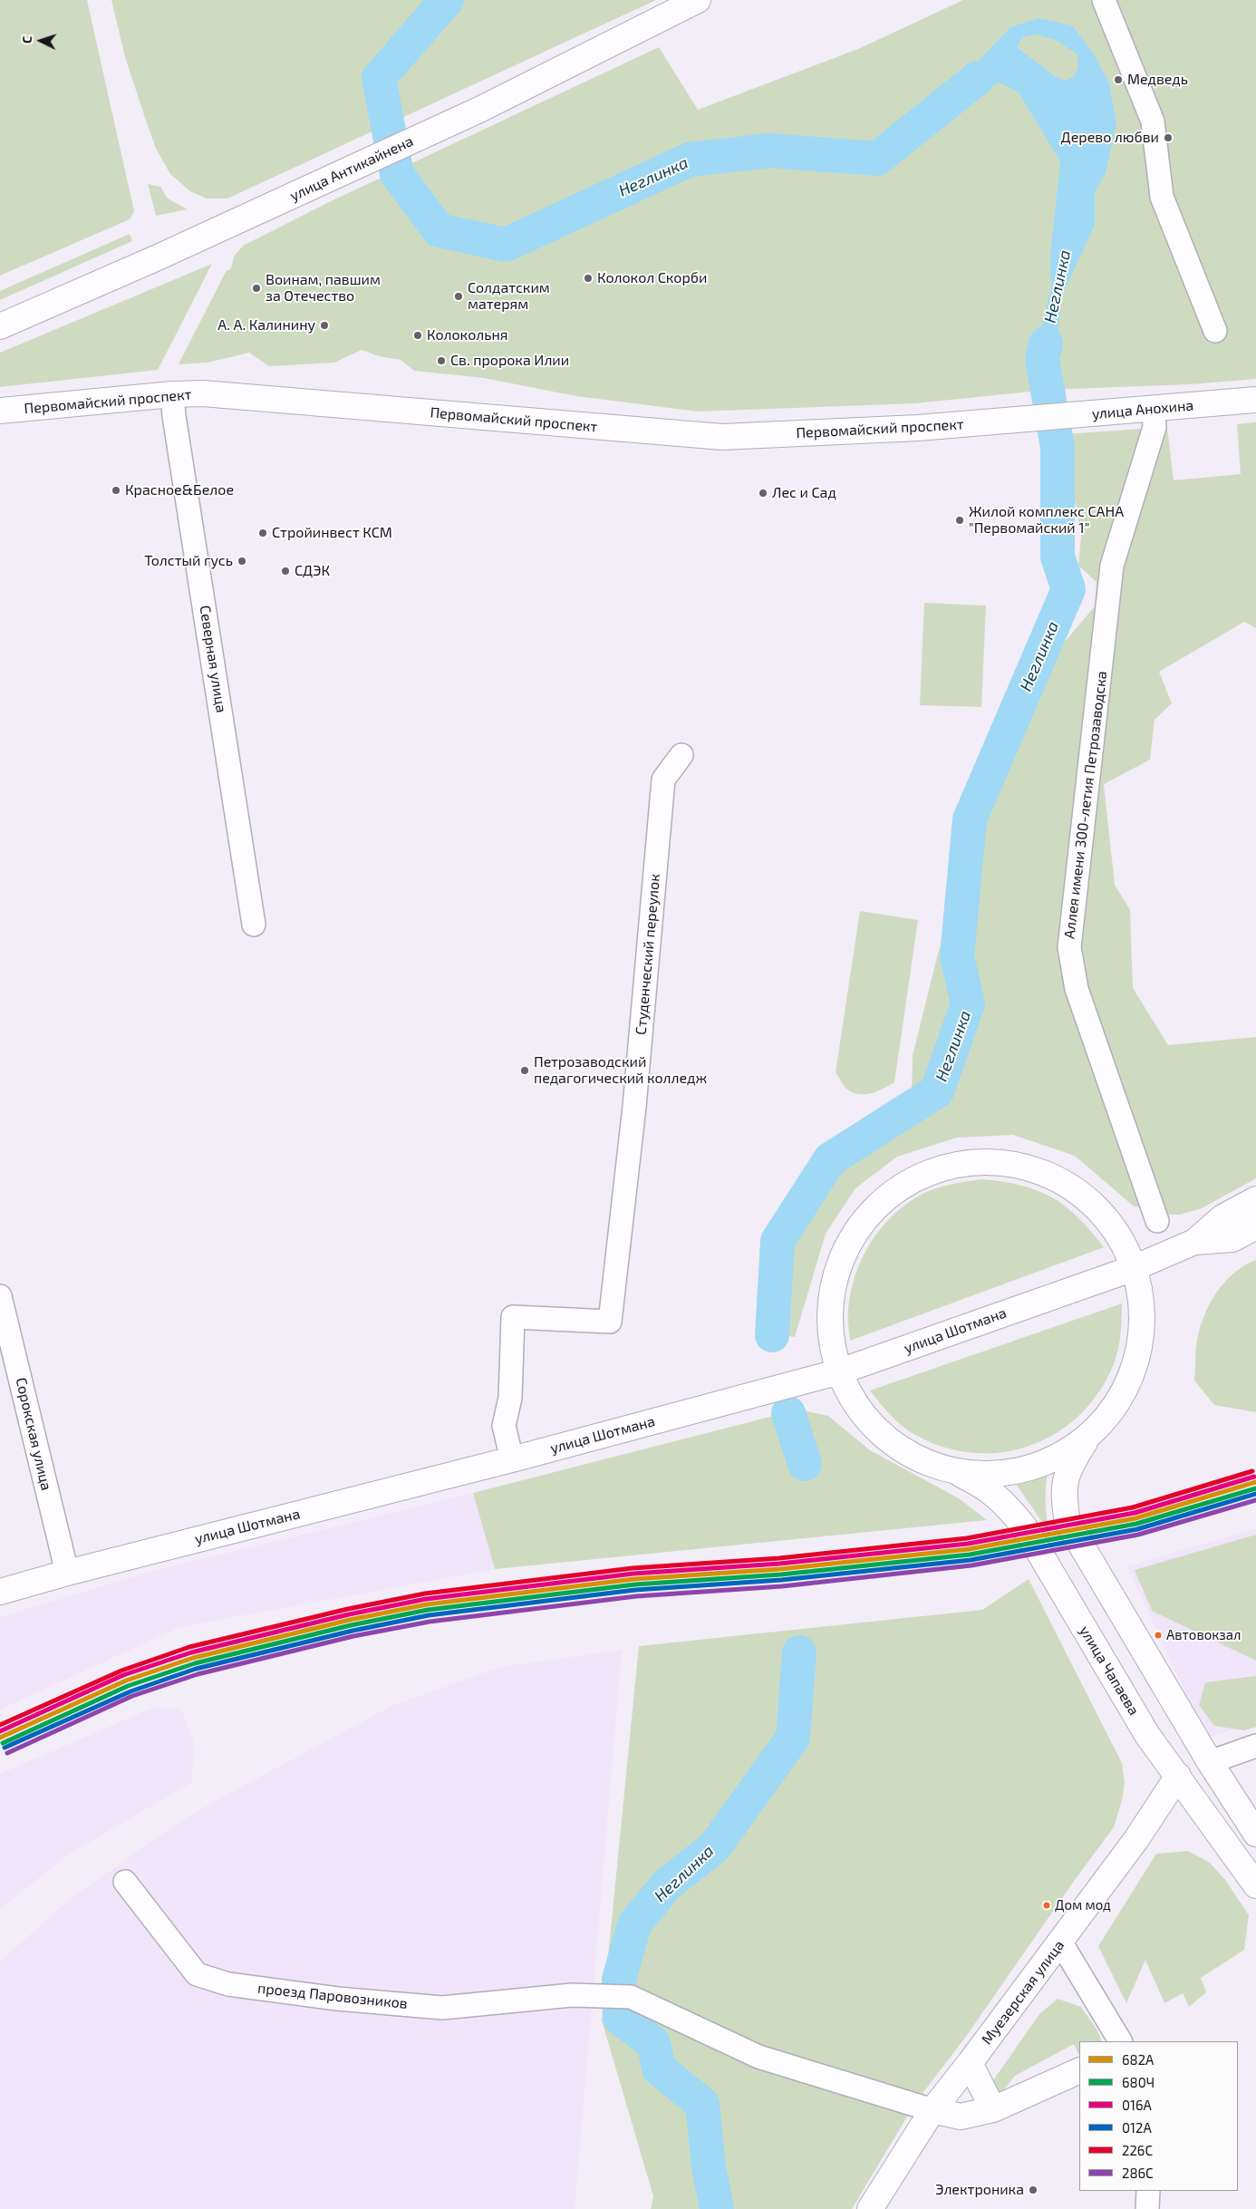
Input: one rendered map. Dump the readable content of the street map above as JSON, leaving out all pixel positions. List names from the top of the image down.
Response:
{
  "streets": {
    "main road": [
      "улица Антикайнена",
      "Первомайский проспект",
      "улица Анохина",
      "улица Шотмана",
      "улица Чапаева",
      "Муезерская улица"
    ],
    "street": [
      "Северная улица",
      "Аллея имени 300-летия Петрозаводска",
      "Студенческий переулок",
      "Сорокская улица",
      "проезд Паровозников"
    ]
  },
  "crossings": [
    ["Первомайский проспект", "улица Анохина"],
    ["Первомайский проспект", "Северная улица"],
    ["улица Анохина", "Аллея имени 300-летия Петрозаводска"],
    ["Студенческий переулок", "улица Шотмана"],
    ["улица Шотмана", "Сорокская улица"],
    ["улица Чапаева", "Муезерская улица"],
    ["Муезерская улица", "проезд Паровозников"]
  ],
  "water": ["Неглинка"],
  "places": [
    "Медведь",
    "Дерево любви",
    "Колокол Скорби",
    "Воинам, павшим за Отечество",
    "Солдатским матерям",
    "А. А. Калинину",
    "Колокольня",
    "Св. пророка Илии",
    "Красное&Белое",
    "Лес и Сад",
    "Жилой комплекс САНА \"Первомайский 1\"",
    "Стройинвест КСМ",
    "Толстый гусь",
    "СДЭК",
    "Петрозаводский педагогический колледж",
    "Автовокзал",
    "Дом мод",
    "Электроника"
  ],
  "lines": [
    "transit line 226С",
    "transit line 016А",
    "transit line 682А",
    "transit line 680Ч",
    "transit line 012А",
    "transit line 286С"
  ],
  "legend": [
    "682А",
    "680Ч",
    "016А",
    "012А",
    "226С",
    "286С"
  ],
  "north": "left"
}
